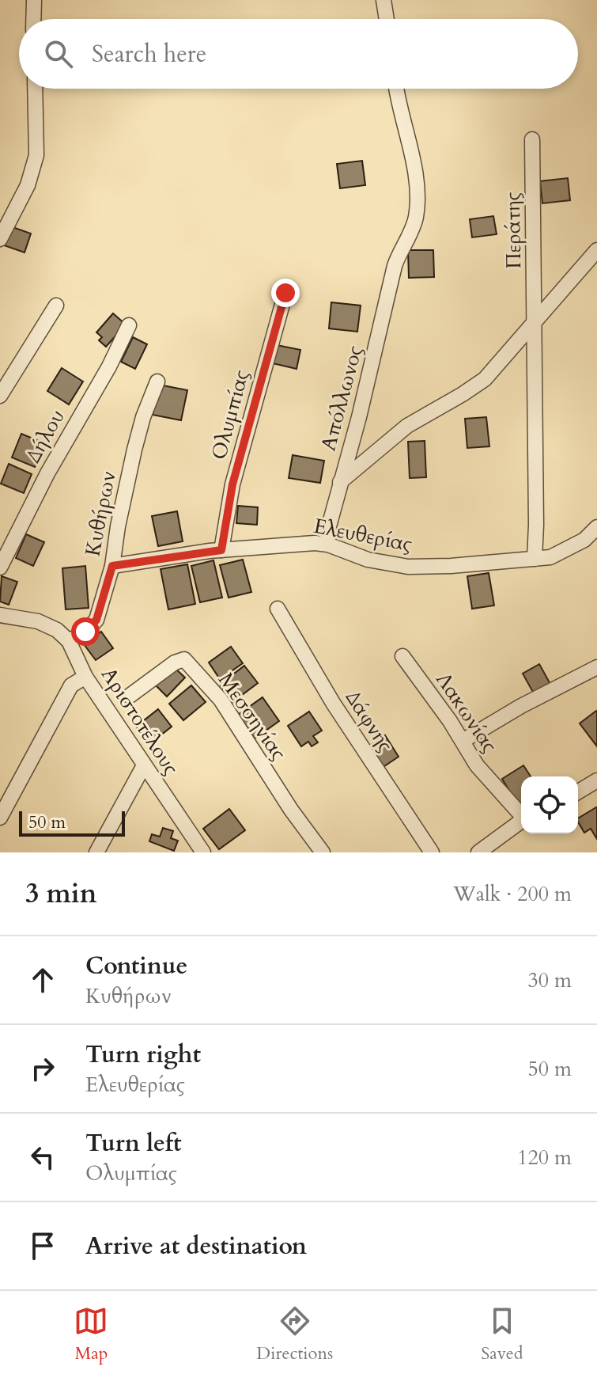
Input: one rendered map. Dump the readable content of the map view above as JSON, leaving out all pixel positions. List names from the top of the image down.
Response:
{
  "streets": {
    "street": [
      "Περάτης",
      "Απόλλωνος",
      "Ολυμπίας",
      "Δήλου",
      "Κυθήρων",
      "Ελευθερίας",
      "Λακωνίας",
      "Μεσσηνίας",
      "Αριστοτέλους",
      "Δάφνης"
    ]
  },
  "crossings": [
    ["Περάτης", "Απόλλωνος"],
    ["Περάτης", "Ελευθερίας"],
    ["Ολυμπίας", "Ελευθερίας"],
    ["Κυθήρων", "Ελευθερίας"],
    ["Κυθήρων", "Αριστοτέλους"]
  ],
  "scale_bar": "50 m",
  "page": {
    "search": "Search here",
    "scale": "50 m",
    "heading": ["3 min", "Walk · 200 m"],
    "list": [
      ["Continue", "Κυθήρων", "30 m"],
      ["Turn right", "Ελευθερίας", "50 m"],
      ["Turn left", "Ολυμπίας", "120 m"],
      "Arrive at destination"
    ],
    "nav": ["Map", "Directions", "Saved"]
  }
}
